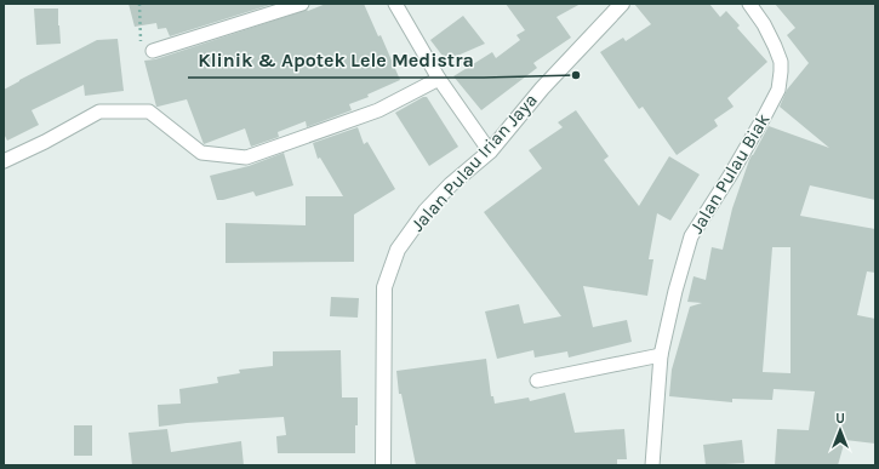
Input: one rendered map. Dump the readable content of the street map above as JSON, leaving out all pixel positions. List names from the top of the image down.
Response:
{
  "streets": {
    "street": ["Jalan Pulau Irian Jaya", "Jalan Pulau Biak"]
  },
  "places": ["Klinik & Apotek Lele Medistra"],
  "north": "top"
}
